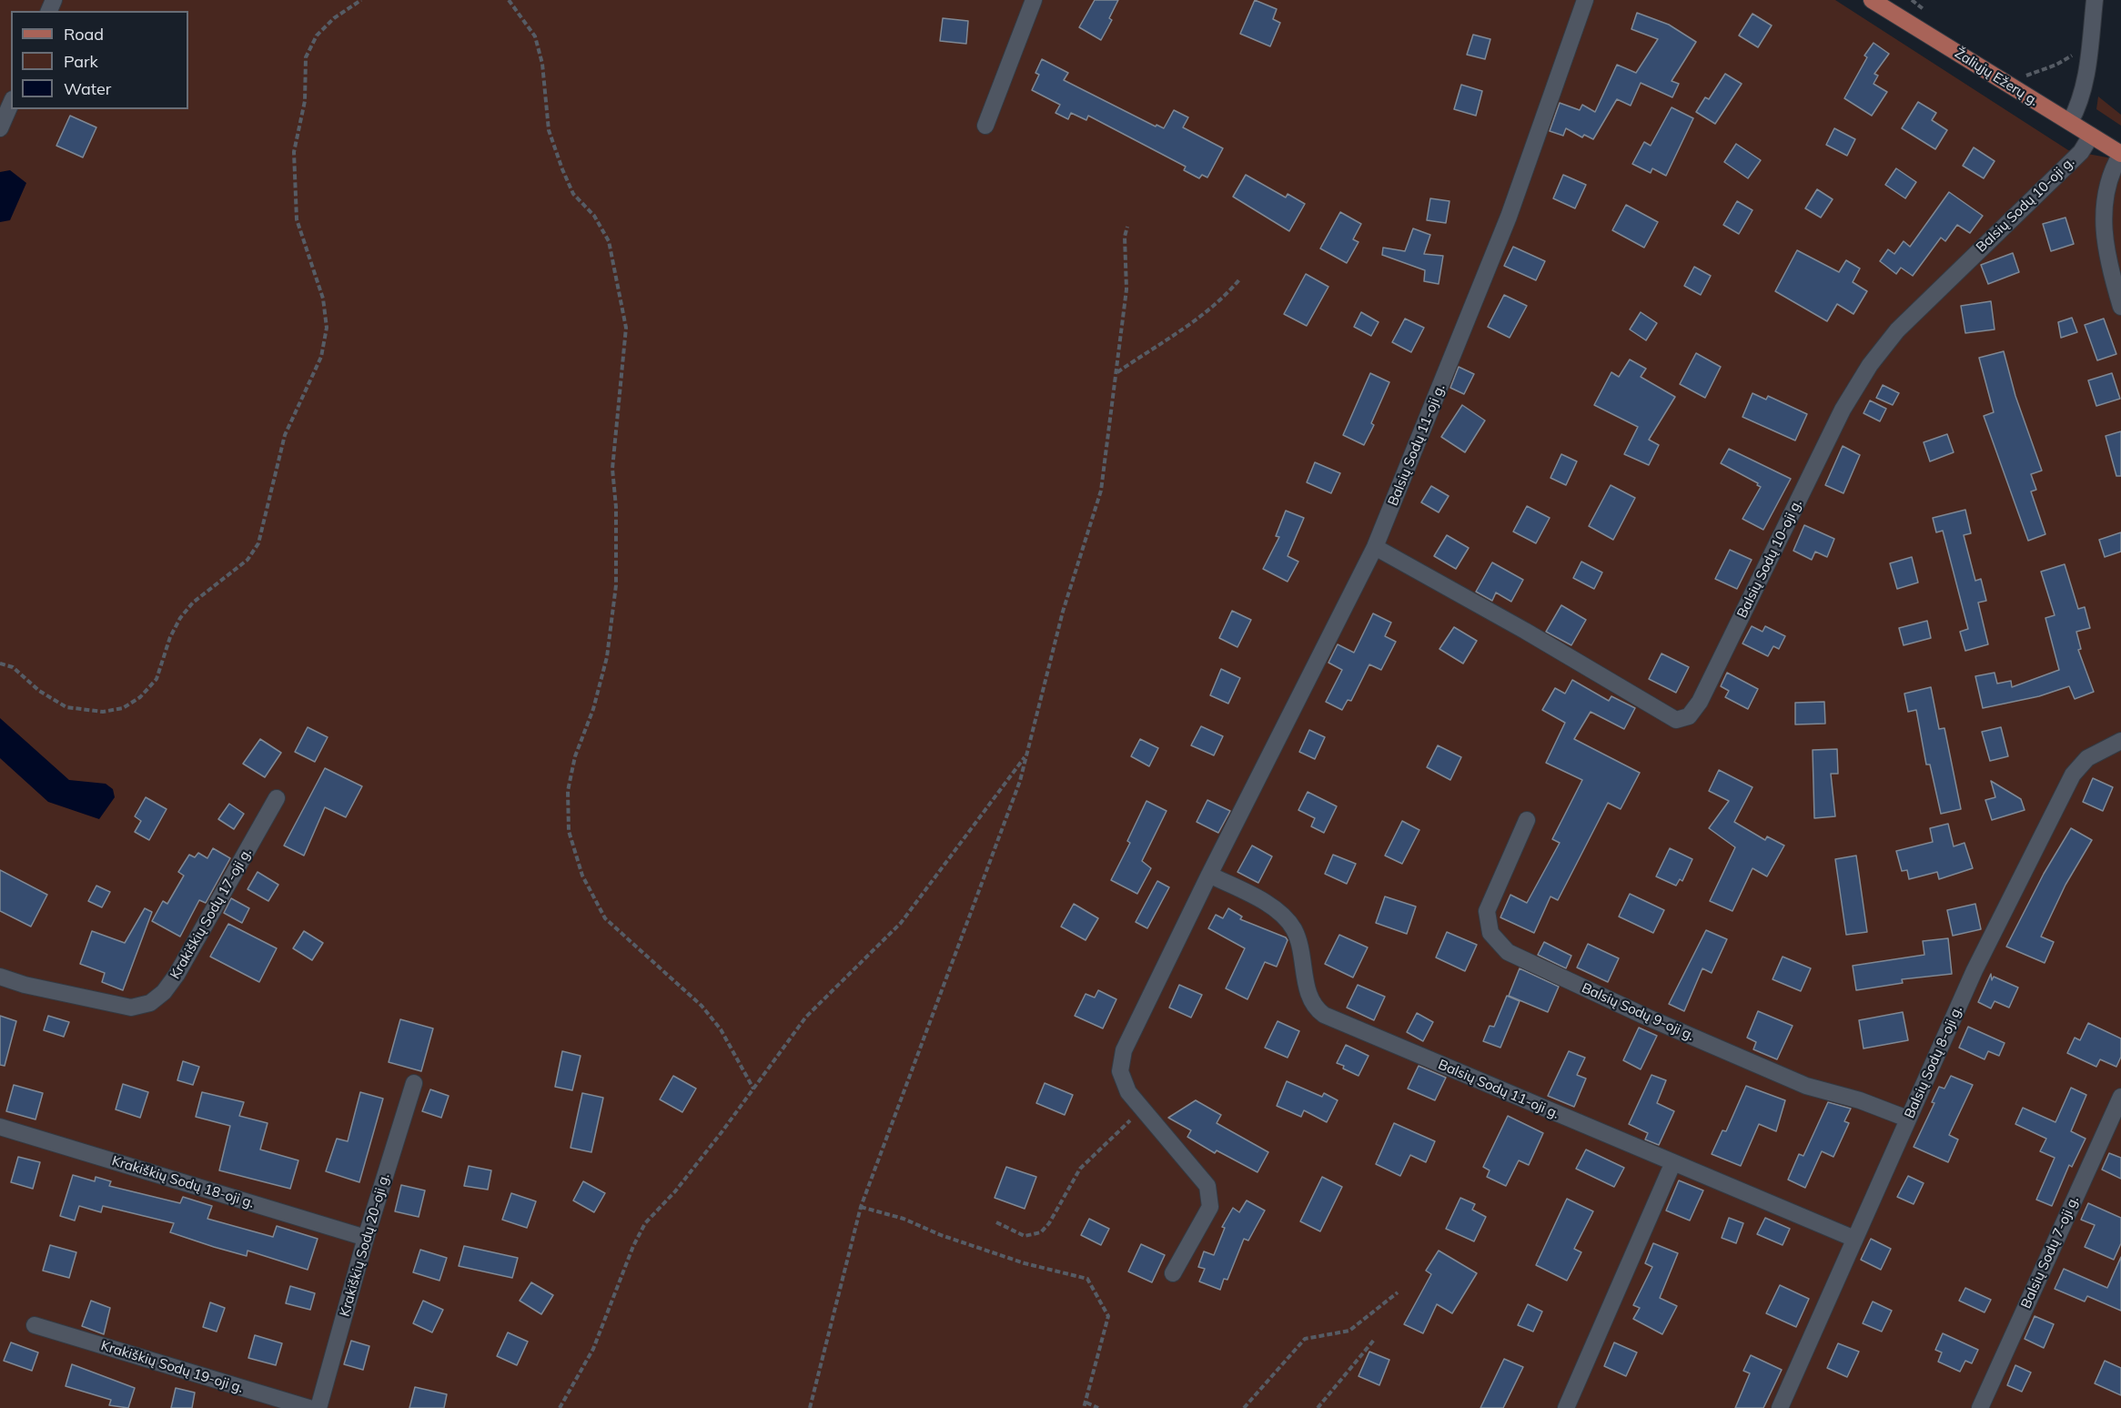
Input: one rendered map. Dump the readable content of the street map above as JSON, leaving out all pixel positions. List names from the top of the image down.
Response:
{
  "streets": {
    "main road": ["Žaliųjų Ežerų g."],
    "street": [
      "Balsių Sodų 10-oji g.",
      "Balsių Sodų 11-oji g.",
      "Krakiškių Sodų 17-oji g.",
      "Balsių Sodų 9-oji g.",
      "Balsių Sodų 8-oji g.",
      "Krakiškių Sodų 18-oji g.",
      "Krakiškių Sodų 20-oji g.",
      "Balsių Sodų 7-oji g.",
      "Krakiškių Sodų 19-oji g."
    ]
  },
  "crossings": [
    ["Žaliųjų Ežerų g.", "Balsių Sodų 10-oji g."],
    ["Balsių Sodų 10-oji g.", "Balsių Sodų 11-oji g."],
    ["Balsių Sodų 11-oji g.", "Balsių Sodų 8-oji g."],
    ["Balsių Sodų 9-oji g.", "Balsių Sodų 8-oji g."],
    ["Krakiškių Sodų 18-oji g.", "Krakiškių Sodų 20-oji g."]
  ],
  "legend": ["Road", "Park", "Water"]
}
